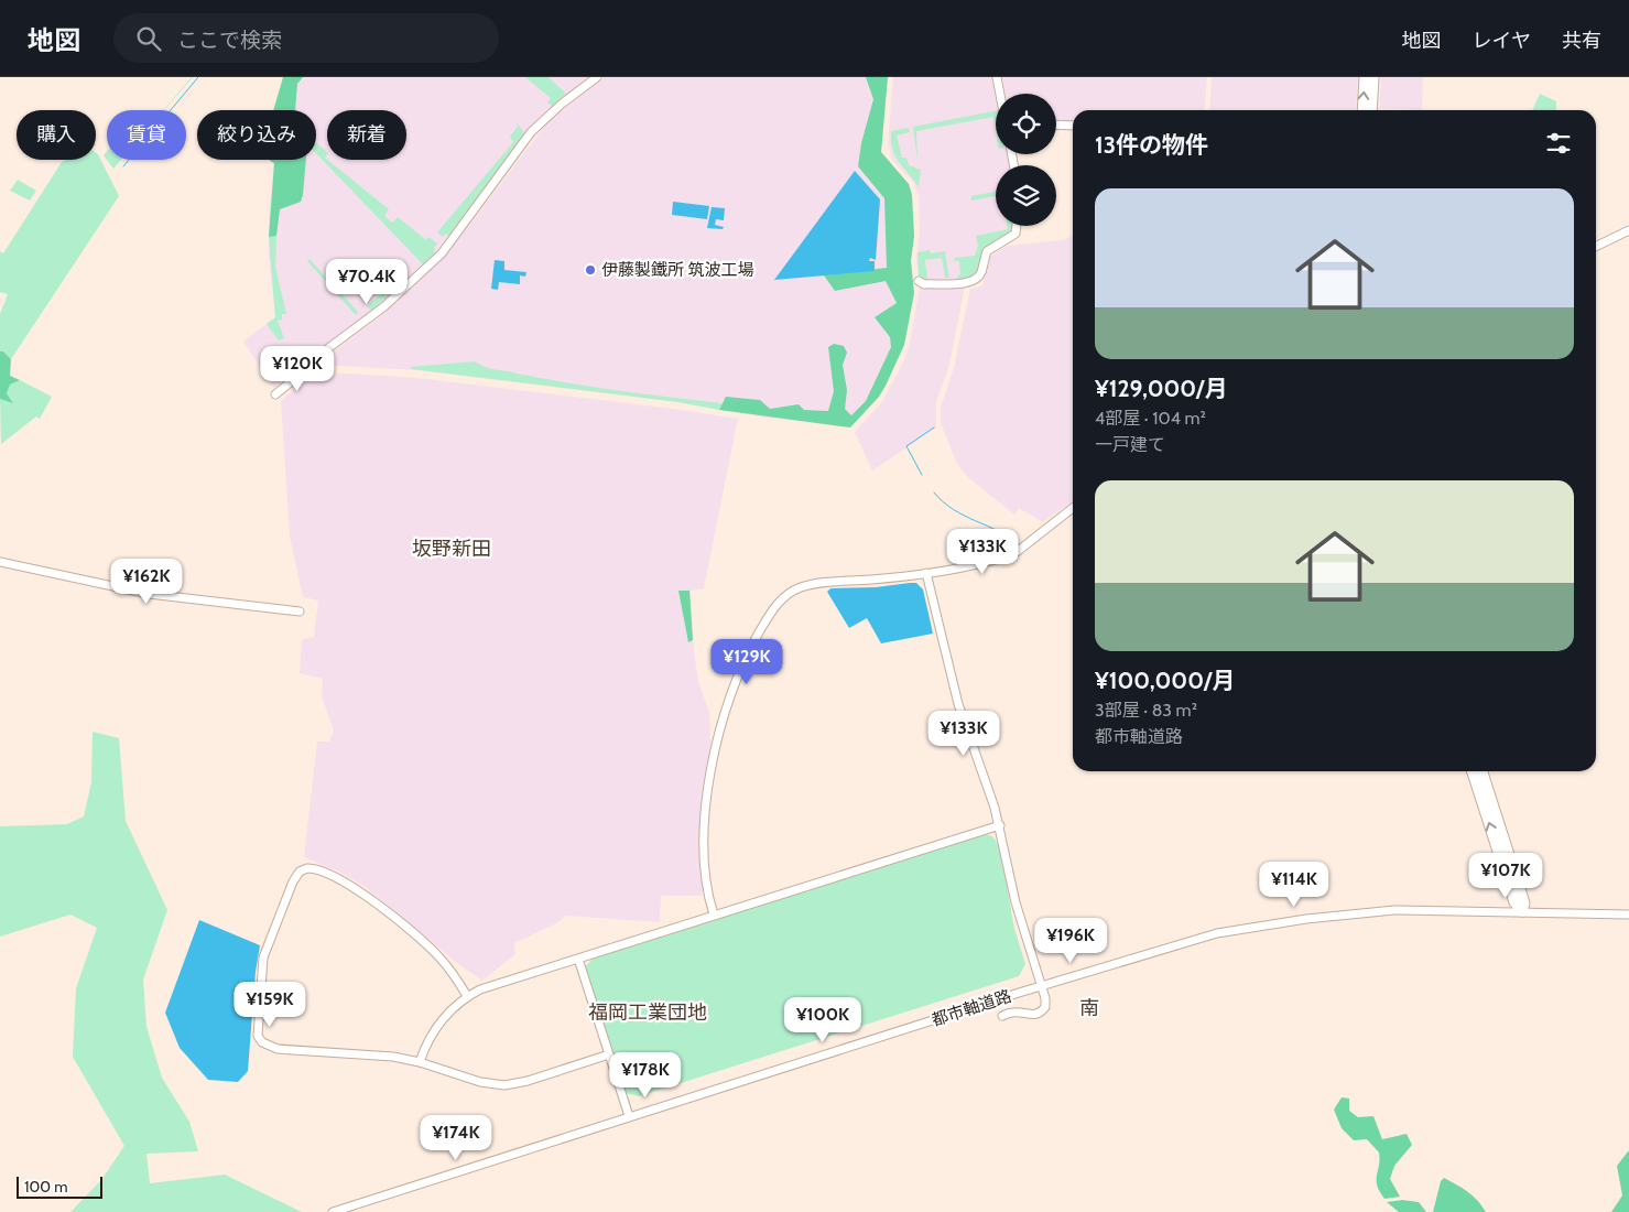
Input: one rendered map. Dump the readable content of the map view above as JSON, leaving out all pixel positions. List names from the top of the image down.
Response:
{
  "streets": {
    "street": ["都市軸道路"]
  },
  "districts": ["坂野新田", "南", "福岡工業団地"],
  "places": ["伊藤製鐵所 筑波工場"],
  "scale_bar": "100 m",
  "page": {
    "header": "地図",
    "search": "ここで検索",
    "nav": ["地図", "レイヤ", "共有"],
    "chip": [
      "購入",
      "賃貸",
      "絞り込み",
      "新着"
    ],
    "heading": "13件の物件",
    "list": [
      {
        "name": "¥129,000/月",
        "note": "4部屋 · 104 m² · 一戸建て"
      },
      {
        "name": "¥100,000/月",
        "note": "3部屋 · 83 m² · 都市軸道路"
      }
    ],
    "price": [
      "¥70.4K",
      "¥120K",
      "¥133K",
      "¥162K",
      "¥129K",
      "¥133K",
      "¥107K",
      "¥114K",
      "¥196K",
      "¥159K",
      "¥100K",
      "¥178K",
      "¥174K"
    ],
    "scale": "100 m"
  }
}
